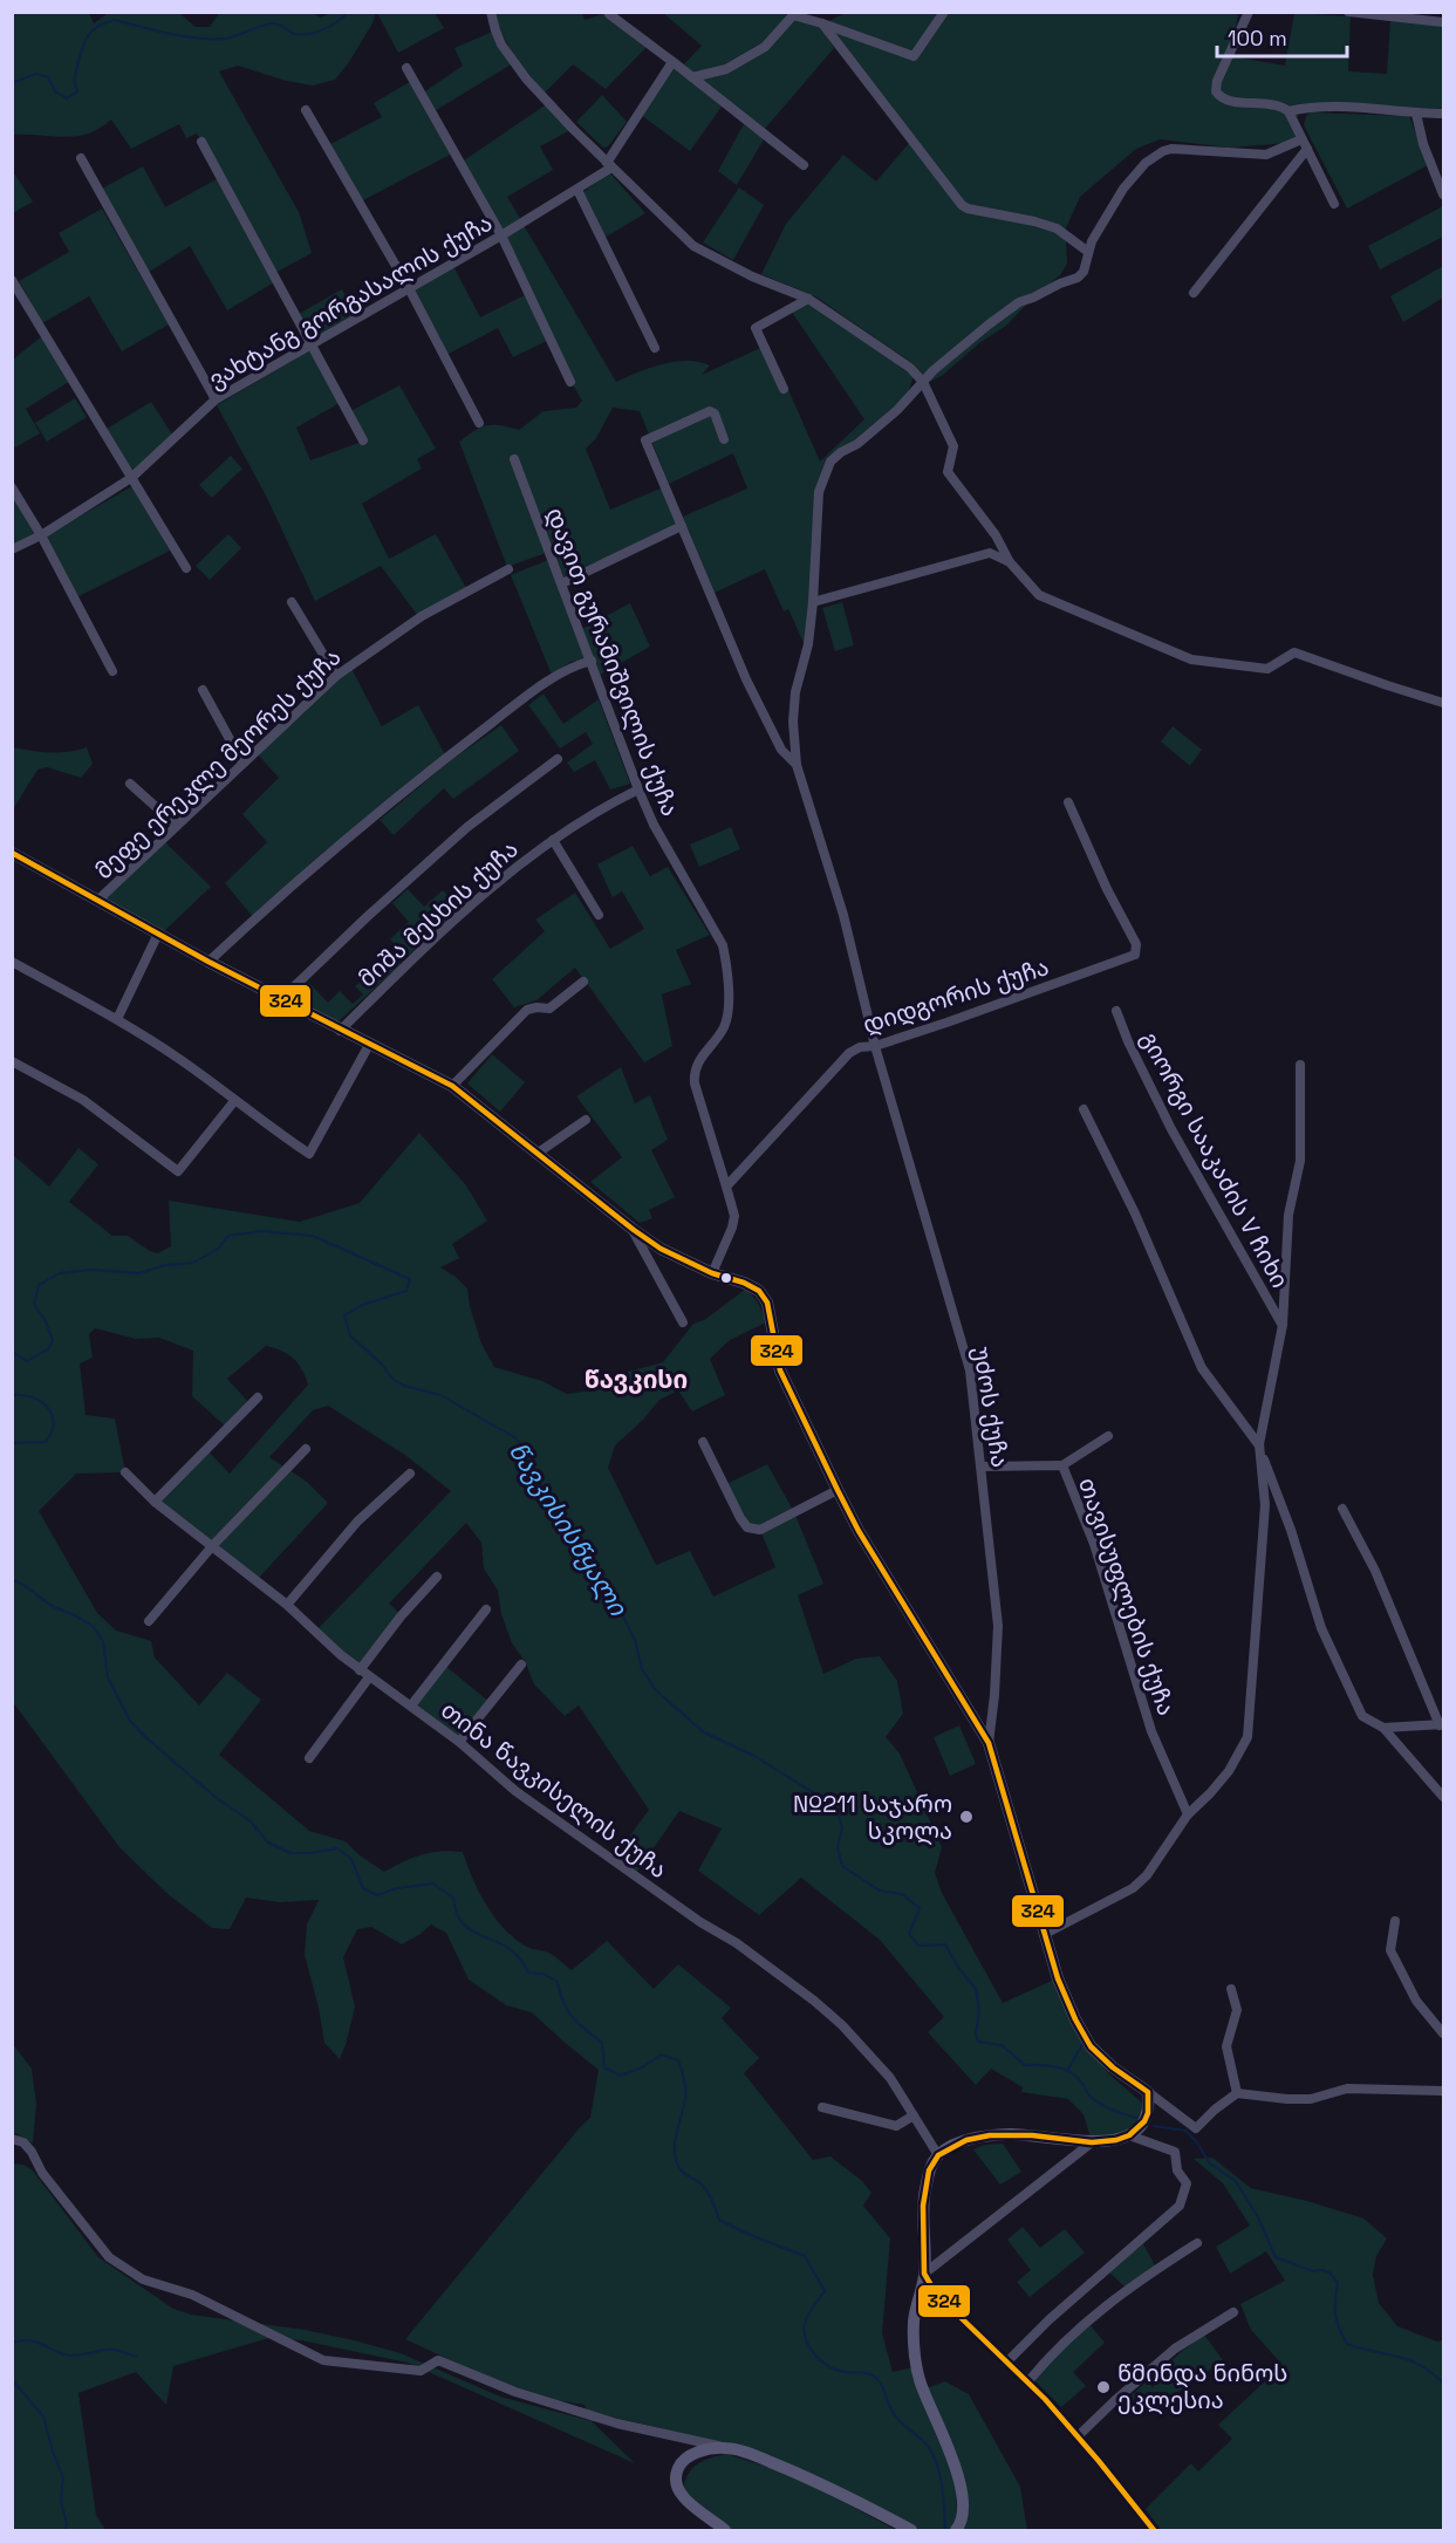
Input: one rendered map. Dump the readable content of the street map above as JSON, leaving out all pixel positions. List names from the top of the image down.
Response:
{
  "streets": {
    "street": [
      "ვახტანგ გორგასალის ქუჩა",
      "დავით გურამიშვილის ქუჩა",
      "მეფე ერეკლე მეორეს ქუჩა",
      "მიშა მესხის ქუჩა",
      "დიდგორის ქუჩა",
      "გიორგი სააკაძის V ჩიხი",
      "უძოს ქუჩა",
      "თავისუფლების ქუჩა",
      "თინა წავკისელის ქუჩა"
    ]
  },
  "crossings": [
    ["დავით გურამიშვილის ქუჩა", "მიშა მესხის ქუჩა"],
    ["დავით გურამიშვილის ქუჩა", "დიდგორის ქუჩა"],
    ["დიდგორის ქუჩა", "უძოს ქუჩა"],
    ["უძოს ქუჩა", "თავისუფლების ქუჩა"]
  ],
  "districts": ["წავკისი"],
  "water": ["წავკისისწყალი"],
  "places": ["№211 საჯარო სკოლა", "წმინდა ნინოს ეკლესია"],
  "lines": ["transit line 324"],
  "scale_bar": "100 m"
}
